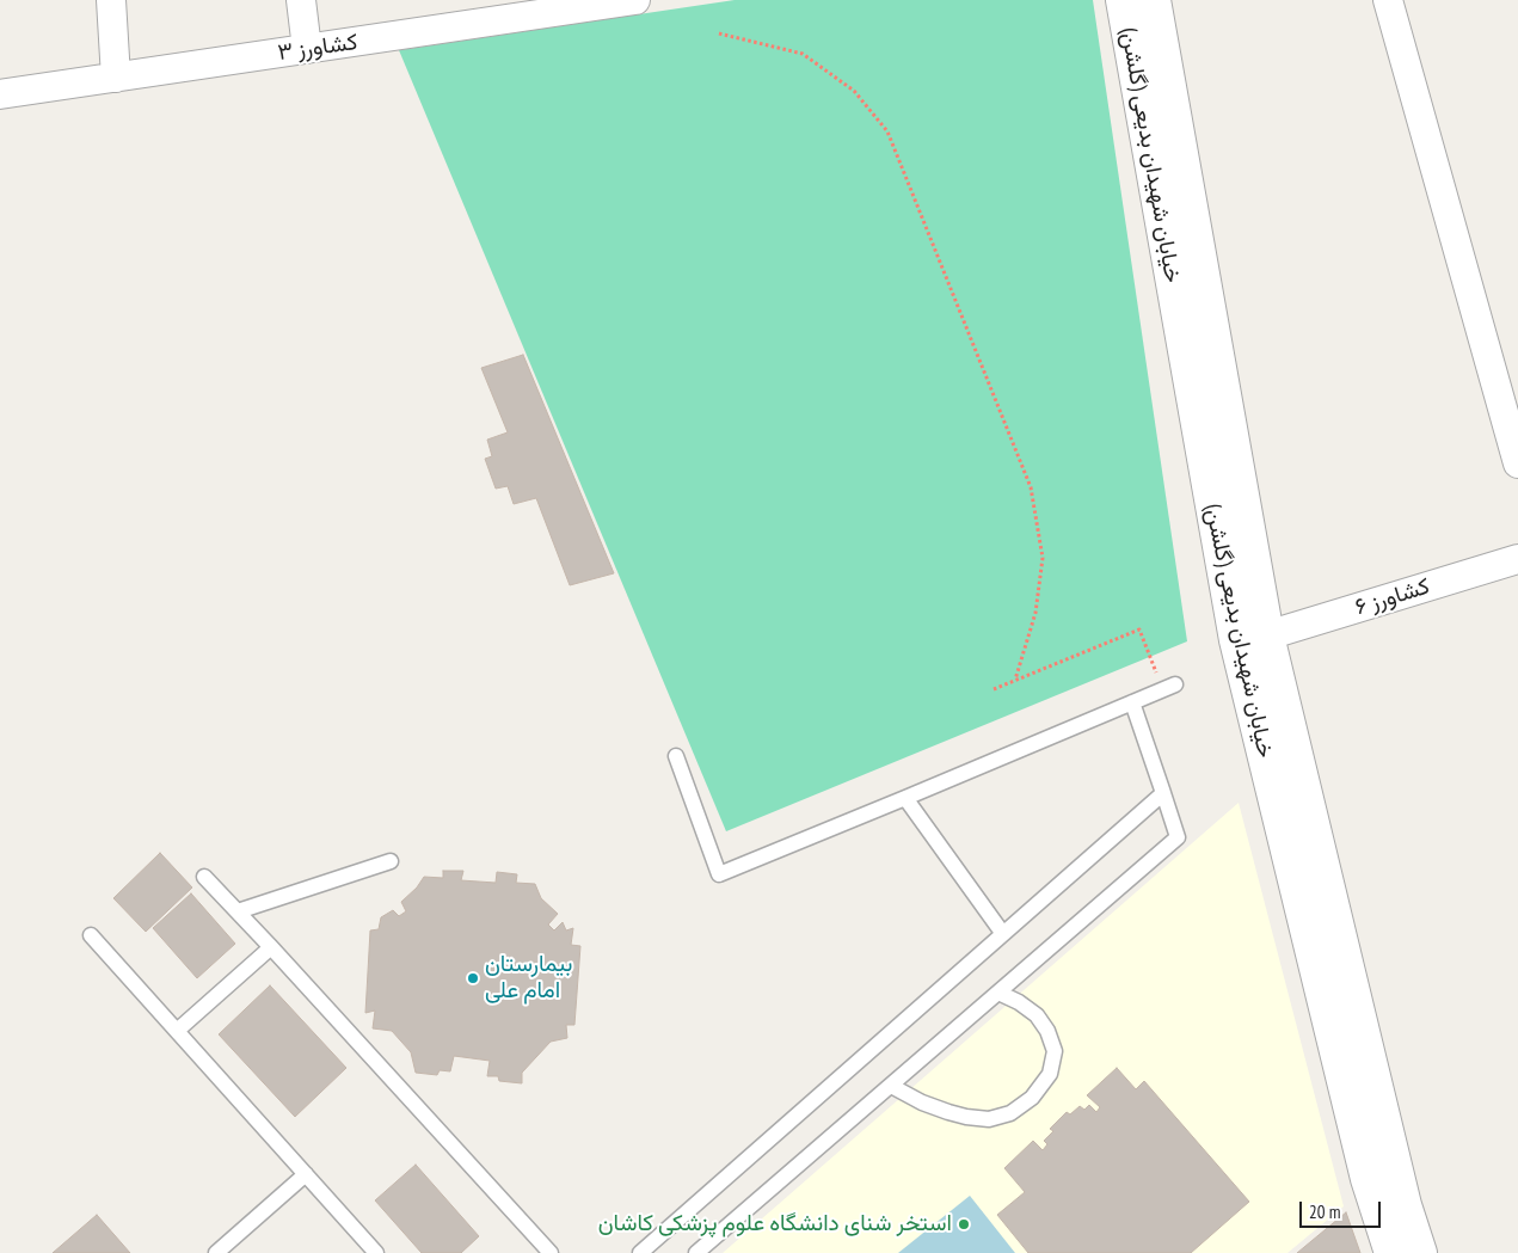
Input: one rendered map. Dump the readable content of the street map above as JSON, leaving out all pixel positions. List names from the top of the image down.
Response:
{
  "streets": {
    "street": ["کشاورز ۳", "خیابان شهیدان بدیعی (گلشن)", "کشاورز ۶"]
  },
  "crossings": [
    ["خیابان شهیدان بدیعی (گلشن)", "کشاورز ۶"]
  ],
  "places": ["بیمارستان امام علی", "استخر شنای دانشگاه علوم پزشکی کاشان"],
  "scale_bar": "20 m"
}
